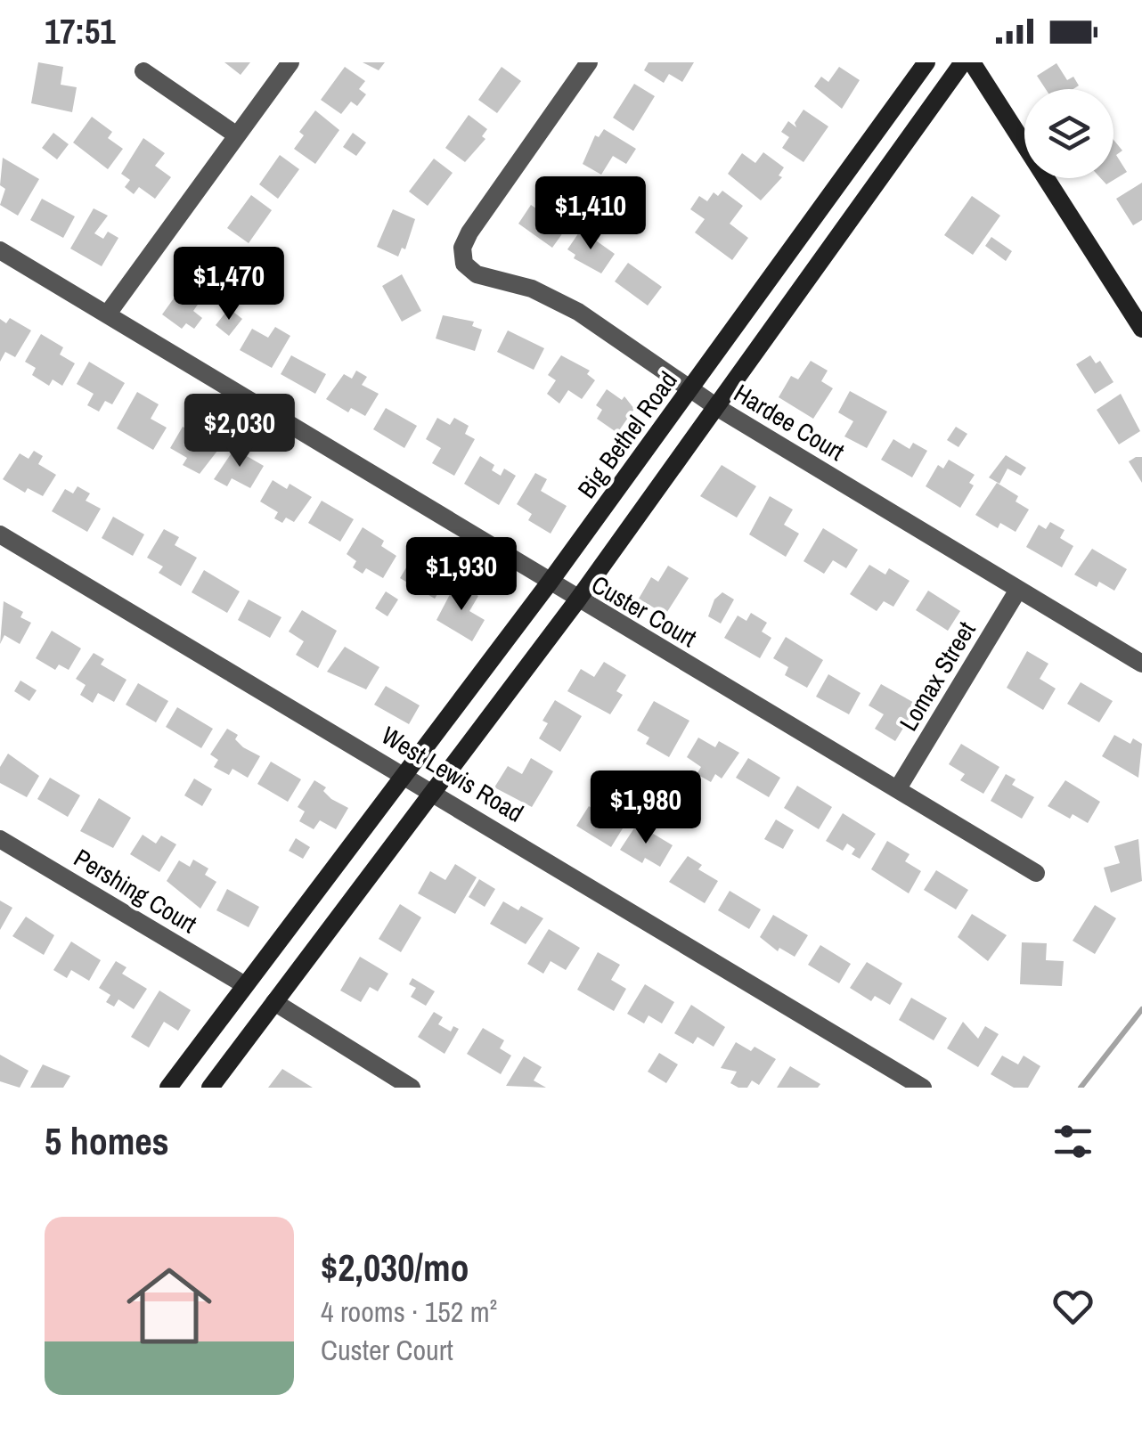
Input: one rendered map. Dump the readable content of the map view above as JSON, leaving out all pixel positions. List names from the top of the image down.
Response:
{
  "streets": {
    "main road": ["Big Bethel Road"],
    "street": [
      "Hardee Court",
      "Custer Court",
      "Lomax Street",
      "West Lewis Road",
      "Pershing Court"
    ]
  },
  "crossings": [
    ["Hardee Court", "Big Bethel Road"],
    ["Hardee Court", "Lomax Street"],
    ["Big Bethel Road", "Custer Court"],
    ["Big Bethel Road", "West Lewis Road"],
    ["Big Bethel Road", "Pershing Court"],
    ["Custer Court", "Lomax Street"]
  ],
  "page": {
    "status": "17:51",
    "price": [
      "$1,410",
      "$1,470",
      "$2,030",
      "$1,930",
      "$1,980"
    ],
    "heading": "5 homes",
    "list": [
      {
        "name": "$2,030/mo",
        "note": "4 rooms · 152 m² · Custer Court"
      }
    ]
  }
}
